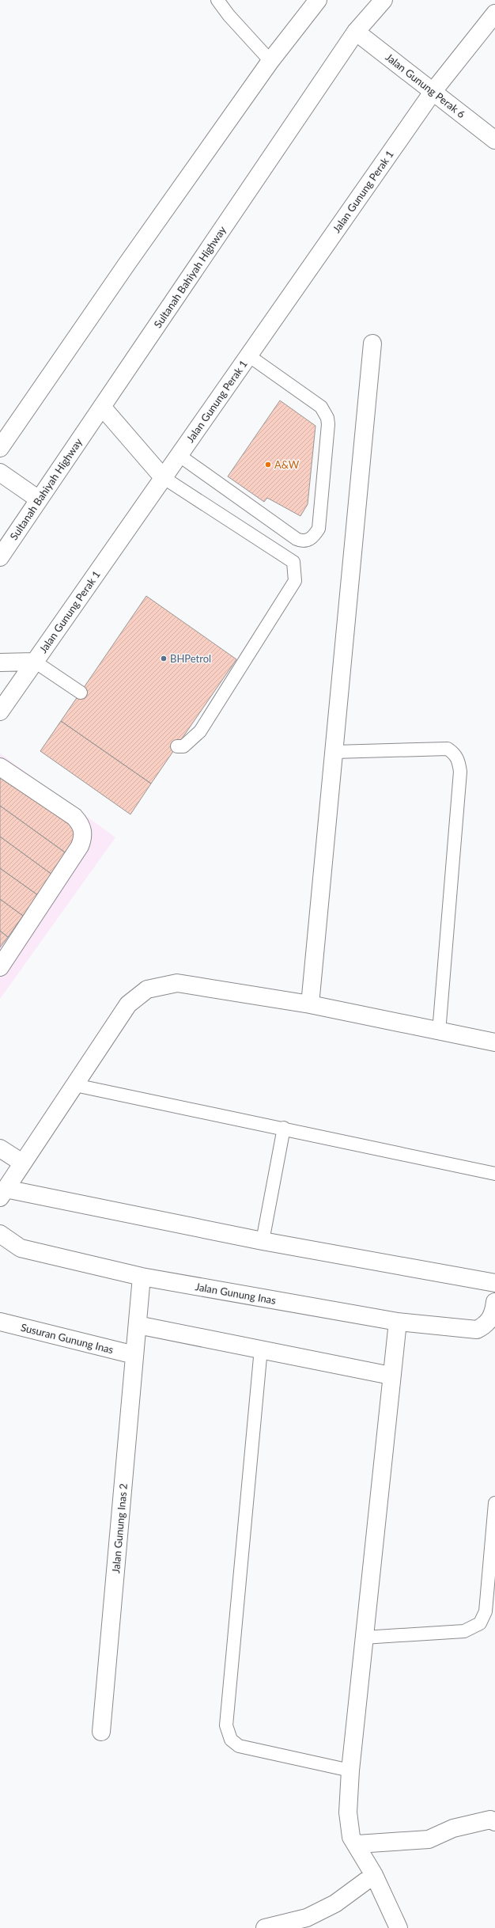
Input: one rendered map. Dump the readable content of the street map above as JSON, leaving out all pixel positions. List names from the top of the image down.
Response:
{
  "streets": {
    "street": [
      "Jalan Gunung Perak 6",
      "Jalan Gunung Perak 1",
      "Sultanah Bahiyah Highway",
      "Jalan Gunung Inas",
      "Susuran Gunung Inas",
      "Jalan Gunung Inas 2"
    ]
  },
  "crossings": [
    ["Jalan Gunung Perak 6", "Jalan Gunung Perak 1"],
    ["Jalan Gunung Perak 6", "Sultanah Bahiyah Highway"],
    ["Jalan Gunung Inas", "Jalan Gunung Inas 2"],
    ["Susuran Gunung Inas", "Jalan Gunung Inas 2"]
  ],
  "places": ["A&W", "BHPetrol"]
}
